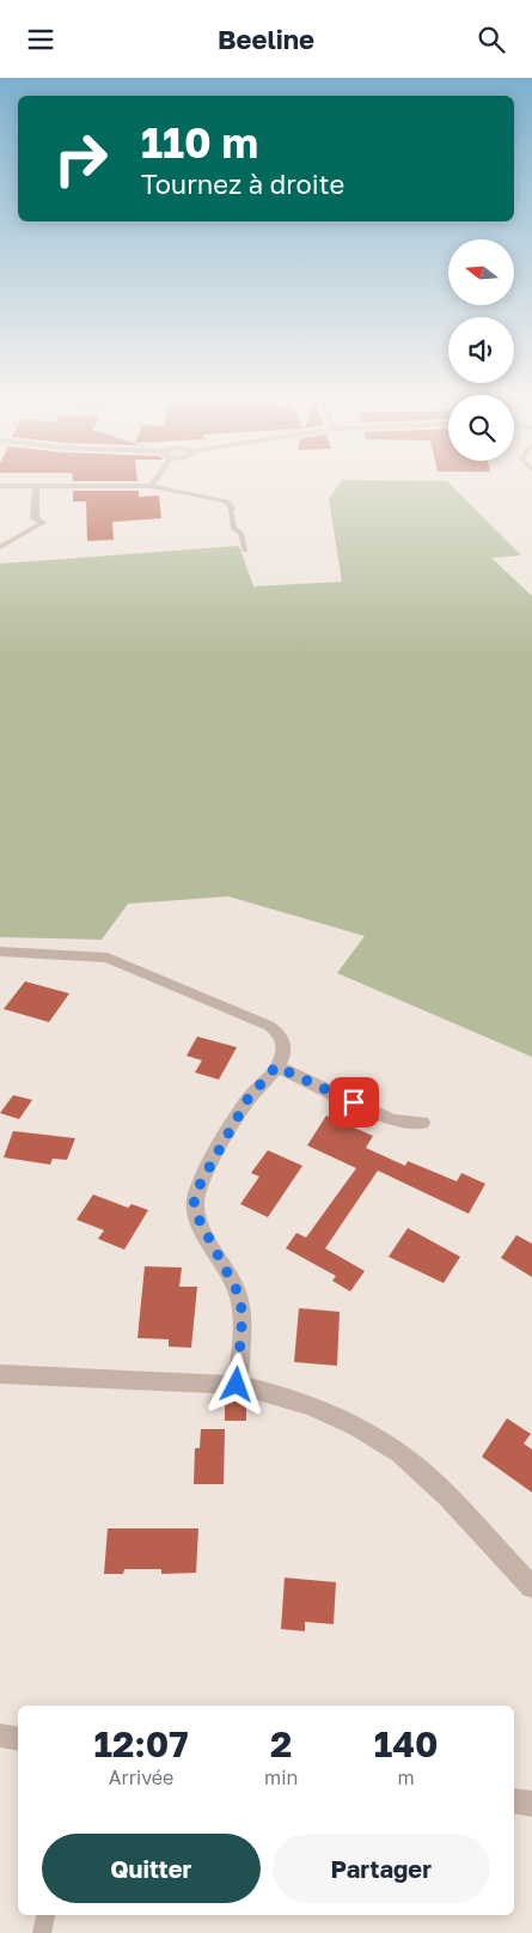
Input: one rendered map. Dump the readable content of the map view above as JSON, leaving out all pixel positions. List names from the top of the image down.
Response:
{
  "north": "left",
  "page": {
    "header": "Beeline",
    "turn": ["110 m", "Tournez à droite"],
    "eta": [
      "12:07",
      "Arrivée",
      "2",
      "min",
      "140",
      "m"
    ],
    "buttons": ["Quitter", "Partager"]
  }
}
